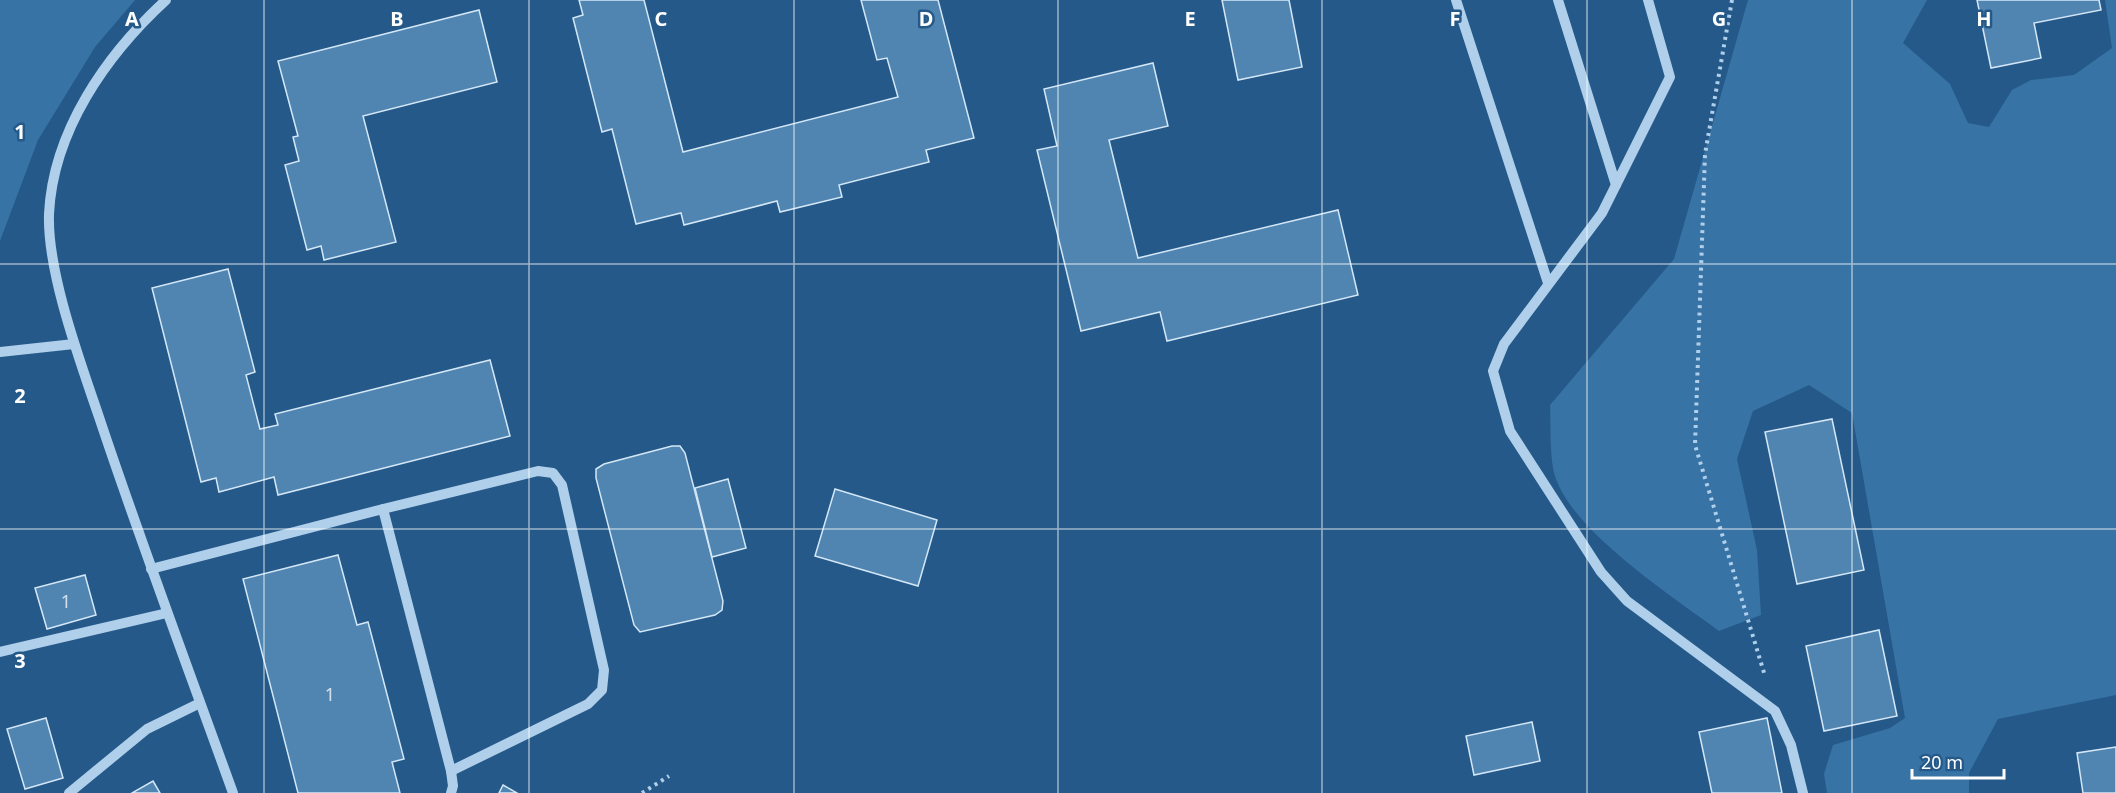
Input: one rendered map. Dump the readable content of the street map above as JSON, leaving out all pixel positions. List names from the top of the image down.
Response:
{
  "house_numbers": ["1", "1"],
  "scale_bar": "20 m",
  "grid": {
    "columns": [
      "A",
      "B",
      "C",
      "D",
      "E",
      "F",
      "G",
      "H"
    ],
    "rows": ["1", "2", "3"]
  }
}
